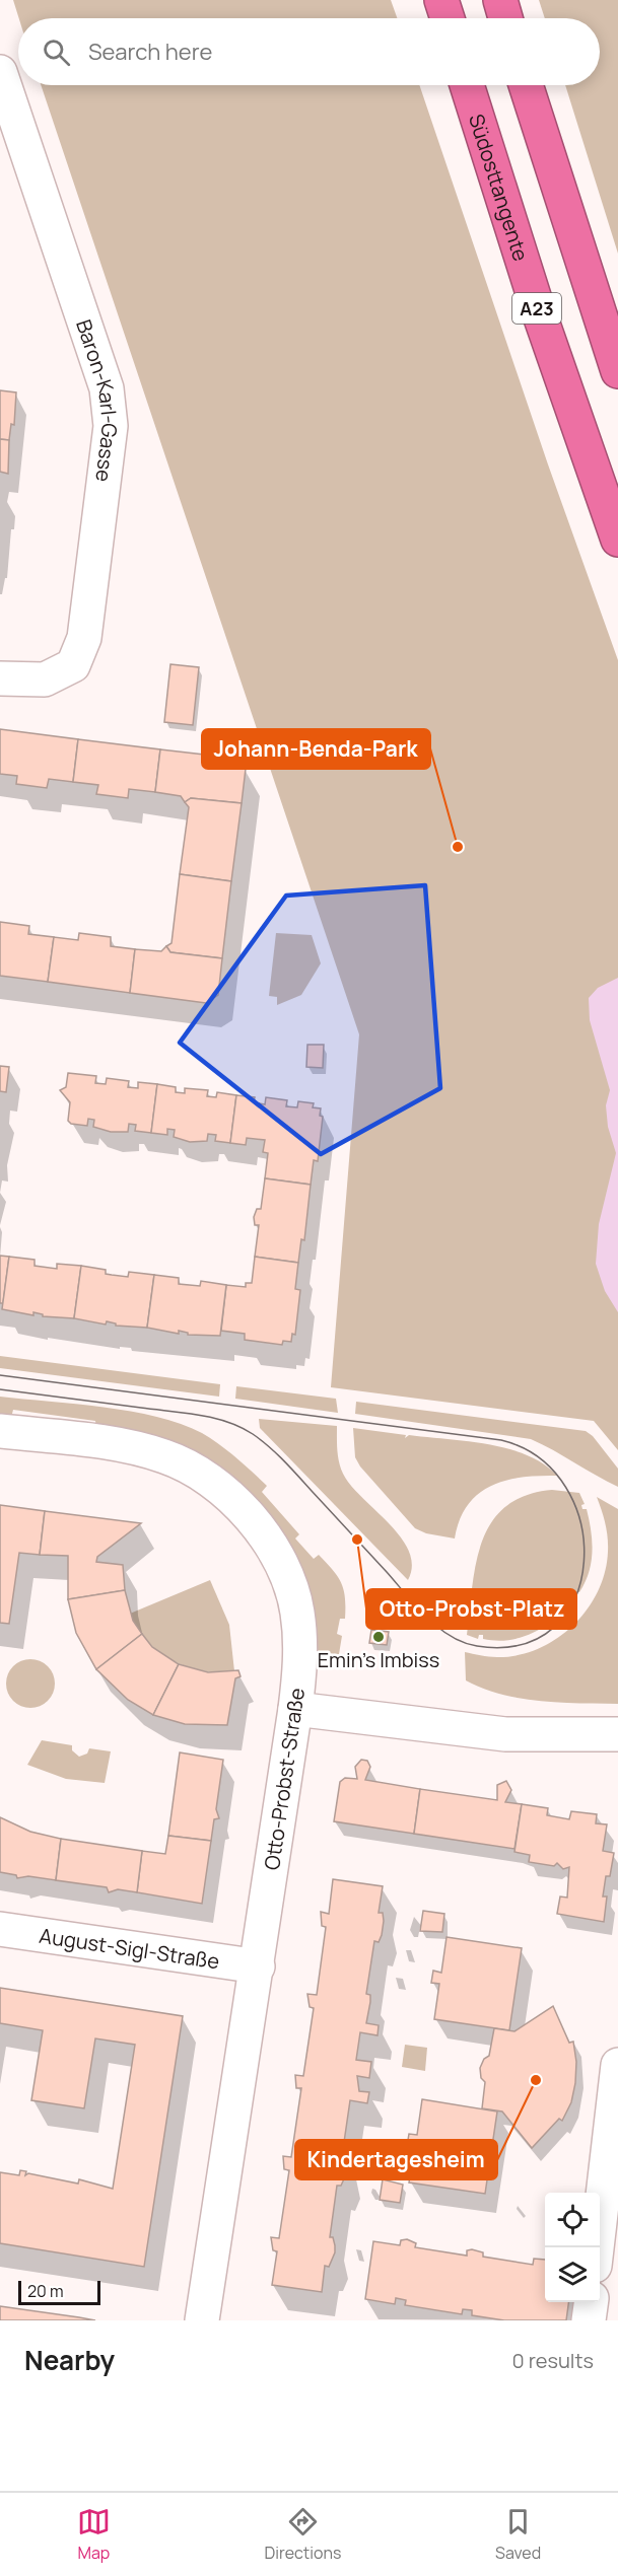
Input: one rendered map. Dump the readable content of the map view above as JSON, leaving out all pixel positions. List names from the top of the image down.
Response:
{
  "streets": {
    "highway": ["Südosttangente", "A23"],
    "street": ["Baron-Karl-Gasse", "Otto-Probst-Straße", "August-Sigl-Straße"]
  },
  "crossings": [
    ["Otto-Probst-Straße", "August-Sigl-Straße"]
  ],
  "places": [
    "Johann-Benda-Park",
    "Otto-Probst-Platz",
    "Emin's Imbiss",
    "Kindertagesheim"
  ],
  "scale_bar": "20 m",
  "page": {
    "search": "Search here",
    "scale": "20 m",
    "heading": ["Nearby", "0 results"],
    "nav": ["Map", "Directions", "Saved"]
  }
}
